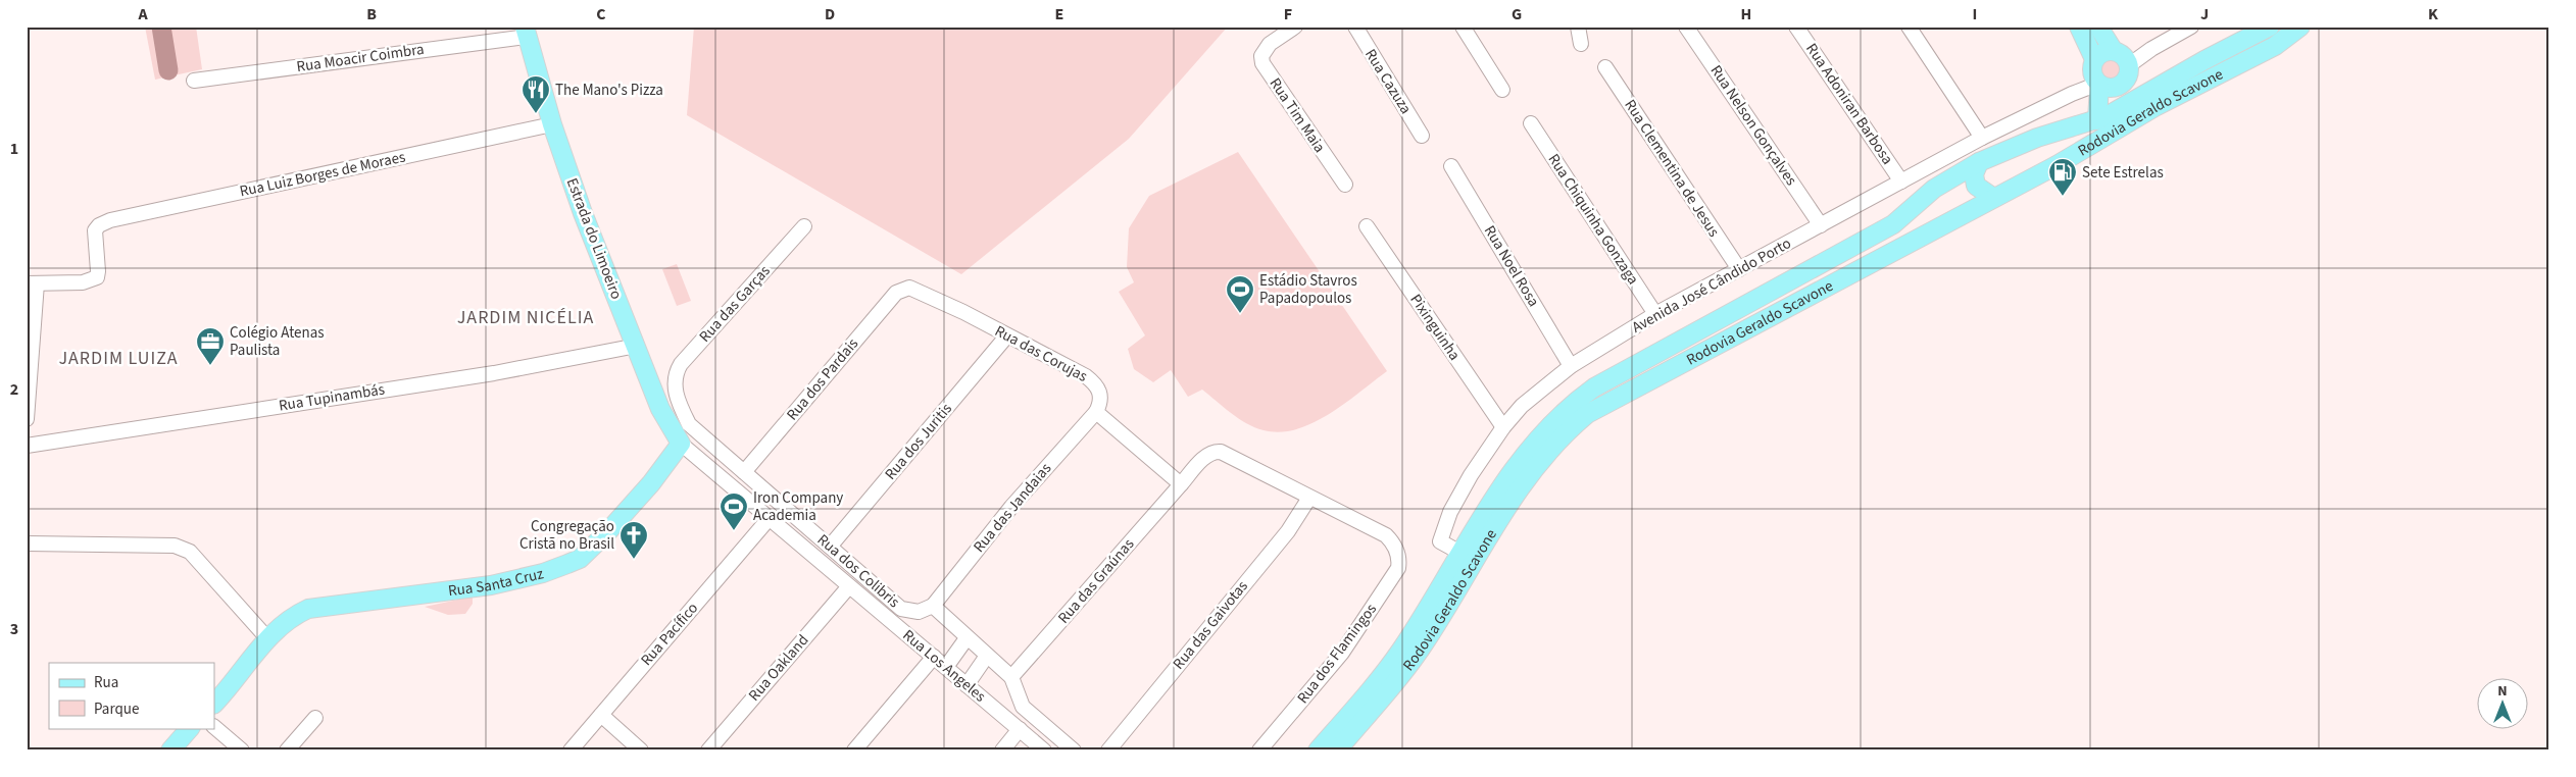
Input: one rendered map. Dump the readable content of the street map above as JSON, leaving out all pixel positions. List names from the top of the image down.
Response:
{
  "streets": {
    "main road": ["Rodovia Geraldo Scavone", "Estrada do Limoeiro", "Rua Santa Cruz"],
    "street": [
      "Rua Moacir Coimbra",
      "Rua Cazuza",
      "Rua Adoniran Barbosa",
      "Rua Tim Maia",
      "Rua Nelson Gonçalves",
      "Rua Clementina de Jesus",
      "Rua Luiz Borges de Moraes",
      "Rua Chiquinha Gonzaga",
      "Rua Noel Rosa",
      "Avenida José Cândido Porto",
      "Rua das Garças",
      "Pixinguinha",
      "Rua das Corujas",
      "Rua dos Pardais",
      "Rua Tupinambás",
      "Rua dos Juritis",
      "Rua das Jandaias",
      "Rua dos Colibris",
      "Rua das Graúnas",
      "Rua das Gaivotas",
      "Rua Pacífico",
      "Rua dos Flamingos",
      "Rua Los Angeles",
      "Rua Oakland"
    ]
  },
  "crossings": [
    ["Rua Moacir Coimbra", "Estrada do Limoeiro"],
    ["Rua Adoniran Barbosa", "Avenida José Cândido Porto"],
    ["Rodovia Geraldo Scavone", "Avenida José Cândido Porto"],
    ["Rua Nelson Gonçalves", "Avenida José Cândido Porto"],
    ["Rua Clementina de Jesus", "Avenida José Cândido Porto"],
    ["Rua Luiz Borges de Moraes", "Estrada do Limoeiro"],
    ["Rua Chiquinha Gonzaga", "Avenida José Cândido Porto"],
    ["Estrada do Limoeiro", "Rua Tupinambás"],
    ["Estrada do Limoeiro", "Rua Santa Cruz"],
    ["Estrada do Limoeiro", "Rua Los Angeles"],
    ["Rua Noel Rosa", "Avenida José Cândido Porto"],
    ["Avenida José Cândido Porto", "Pixinguinha"],
    ["Rua das Garças", "Rua dos Colibris"],
    ["Rua das Corujas", "Rua dos Pardais"],
    ["Rua das Corujas", "Rua dos Juritis"],
    ["Rua das Corujas", "Rua das Jandaias"],
    ["Rua dos Pardais", "Rua dos Colibris"],
    ["Rua dos Juritis", "Rua dos Colibris"],
    ["Rua das Jandaias", "Rua dos Colibris"],
    ["Rua Santa Cruz", "Rua Los Angeles"],
    ["Rua das Gaivotas", "Rua dos Flamingos"],
    ["Rua Pacífico", "Rua Los Angeles"],
    ["Rua Los Angeles", "Rua Oakland"]
  ],
  "districts": ["JARDIM NICÉLIA", "JARDIM LUIZA"],
  "places": {
    "restaurant": ["The Mano's Pizza"],
    "fuel station": ["Sete Estrelas"],
    "sports": ["Estádio Stavros Papadopoulos", "Iron Company Academia"],
    "office": ["Colégio Atenas Paulista"],
    "church": ["Congregação Cristã no Brasil"]
  },
  "legend": ["Rua", "Parque"],
  "north": "top",
  "grid": {
    "columns": [
      "A",
      "B",
      "C",
      "D",
      "E",
      "F",
      "G",
      "H",
      "I",
      "J",
      "K"
    ],
    "rows": ["1", "2", "3"]
  }
}
